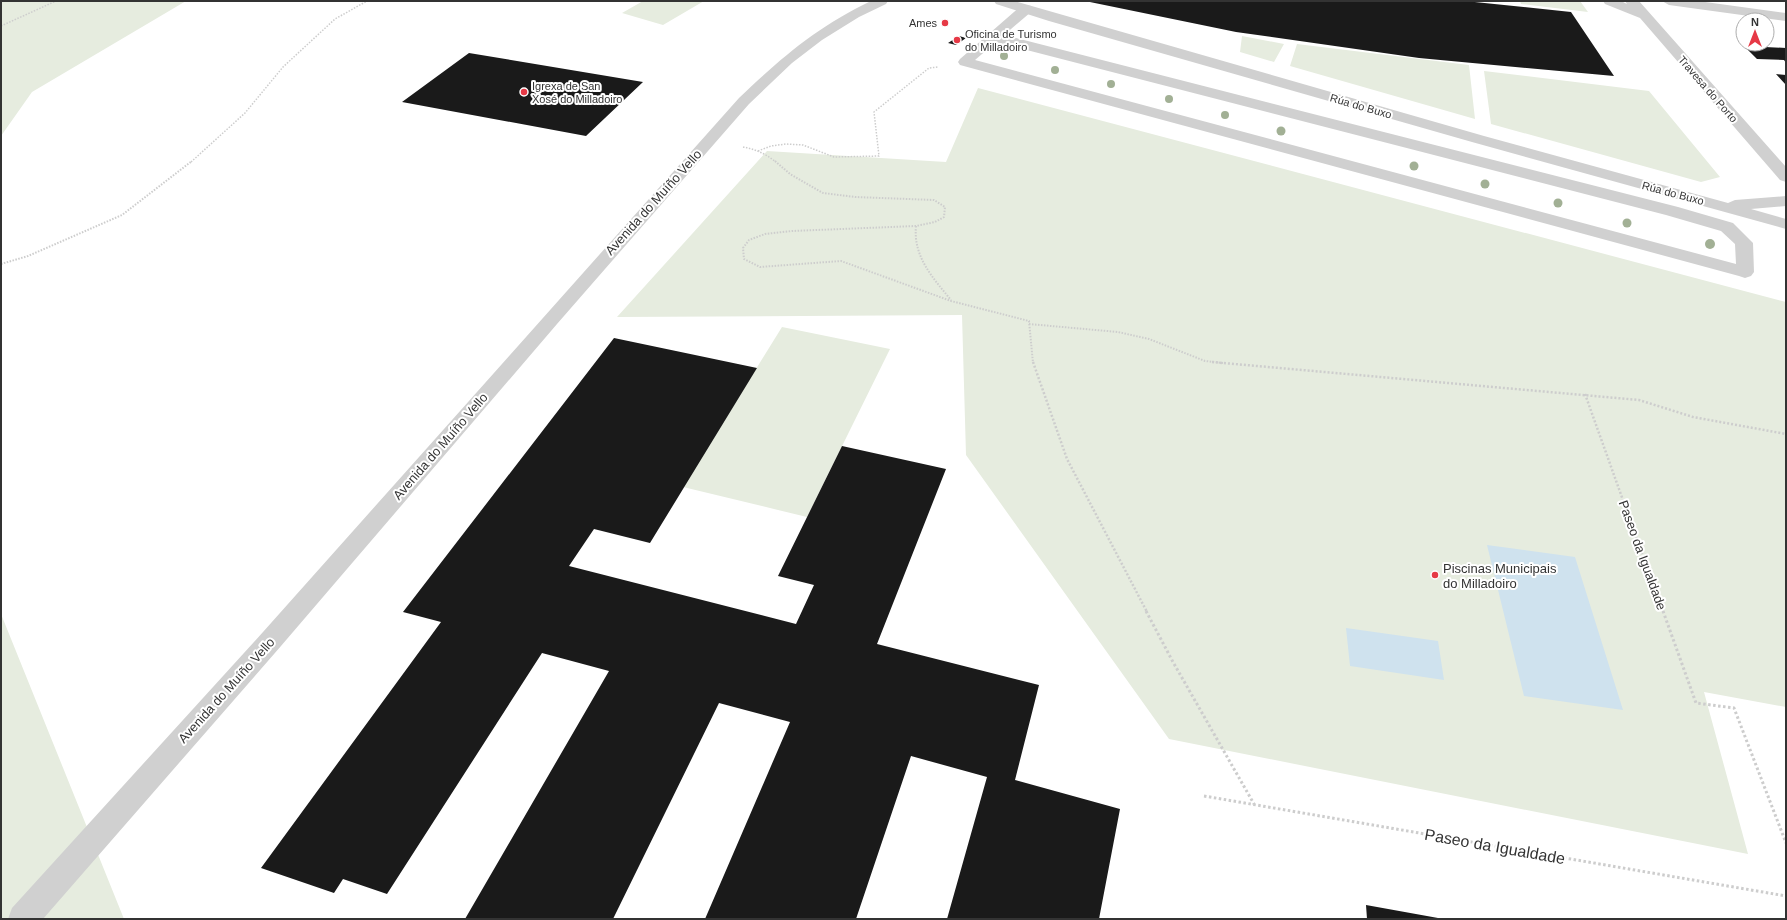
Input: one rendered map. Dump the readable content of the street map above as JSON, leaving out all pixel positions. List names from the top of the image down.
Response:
{
  "streets": {
    "street": ["Travesa do Porto", "Rúa do Buxo", "Avenida do Muíño Vello"],
    "path": ["Paseo da Igualdade"]
  },
  "places": [
    "Ames",
    "Oficina de Turismo do Milladoiro",
    "Igrexa de San Xosé do Milladoiro",
    "Piscinas Municipais do Milladoiro"
  ],
  "north": "top"
}
